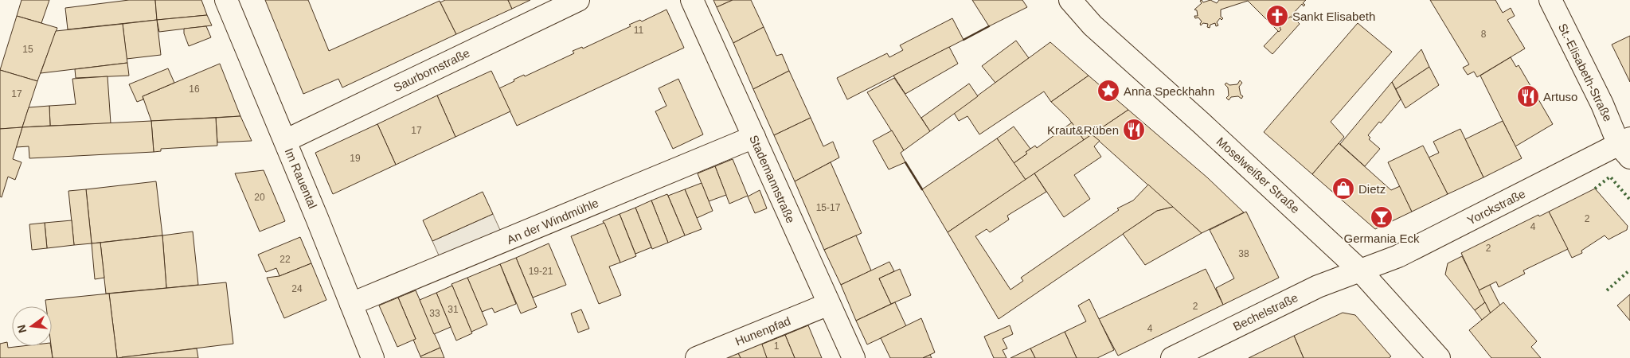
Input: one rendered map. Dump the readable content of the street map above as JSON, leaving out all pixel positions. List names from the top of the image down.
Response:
{
  "streets": {
    "street": [
      "Saurbornstraße",
      "St.-Elisabeth-Straße",
      "Moselweißer Straße",
      "Im Rauental",
      "Stademannstraße",
      "Yorckstraße",
      "An der Windmühle",
      "Bechelstraße",
      "Hunenpfad"
    ]
  },
  "crossings": [
    ["Saurbornstraße", "Im Rauental"],
    ["St.-Elisabeth-Straße", "Yorckstraße"],
    ["Moselweißer Straße", "Yorckstraße"],
    ["Moselweißer Straße", "Bechelstraße"],
    ["Im Rauental", "An der Windmühle"],
    ["Stademannstraße", "An der Windmühle"],
    ["Stademannstraße", "Hunenpfad"],
    ["Yorckstraße", "Bechelstraße"]
  ],
  "places": {
    "church": ["Sankt Elisabeth"],
    "place": ["Anna Speckhahn"],
    "restaurant": ["Artuso", "Kraut&Rüben"],
    "shop": ["Dietz"],
    "bar": ["Germania Eck"]
  },
  "house_numbers": [
    "11",
    "8",
    "15",
    "16",
    "17",
    "17",
    "19",
    "20",
    "15-17",
    "2",
    "4",
    "2",
    "38",
    "22",
    "19-21",
    "24",
    "2",
    "31",
    "33",
    "4",
    "1"
  ],
  "north": "left"
}
